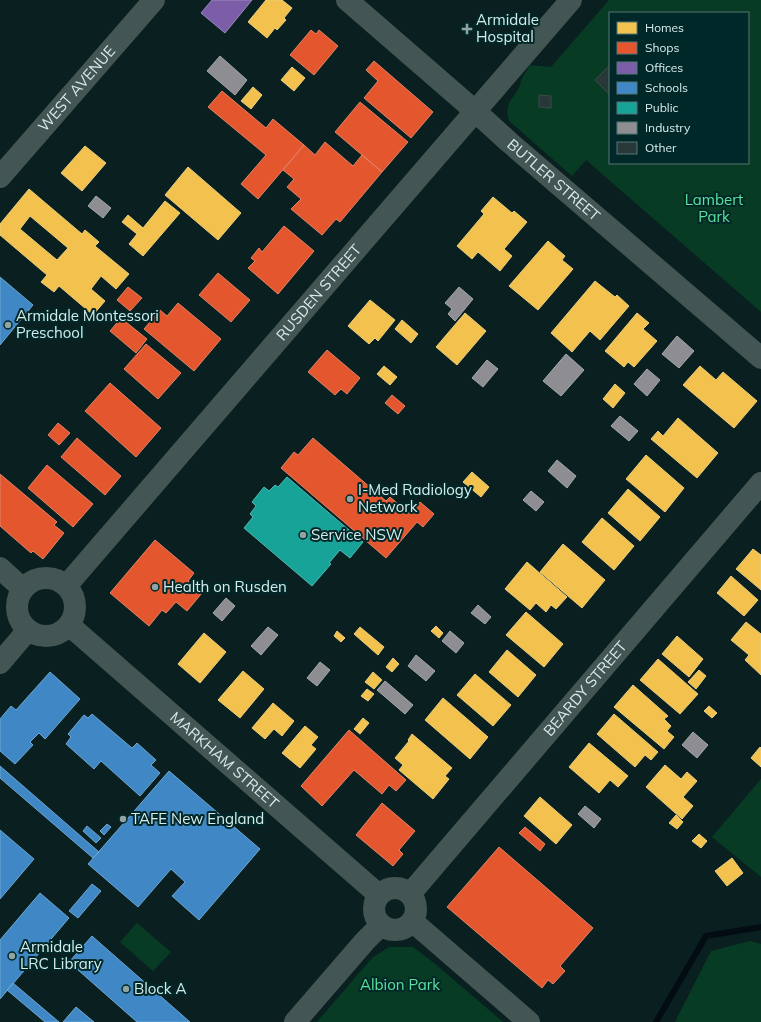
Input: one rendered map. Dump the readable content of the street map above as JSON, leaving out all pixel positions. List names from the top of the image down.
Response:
{
  "streets": {
    "street": [
      "WEST AVENUE",
      "BUTLER STREET",
      "RUSDEN STREET",
      "BEARDY STREET",
      "MARKHAM STREET"
    ]
  },
  "crossings": [
    ["BUTLER STREET", "RUSDEN STREET"],
    ["RUSDEN STREET", "MARKHAM STREET"],
    ["BEARDY STREET", "MARKHAM STREET"]
  ],
  "parks": ["Lambert Park", "Albion Park"],
  "places": {
    "health": ["Armidale Hospital"],
    "other": [
      "Armidale Montessori Preschool",
      "I-Med Radiology Network",
      "Service NSW",
      "Health on Rusden",
      "TAFE New England",
      "Armidale LRC Library",
      "Block A"
    ]
  },
  "legend": [
    "Homes",
    "Shops",
    "Offices",
    "Schools",
    "Public",
    "Industry",
    "Other"
  ]
}
